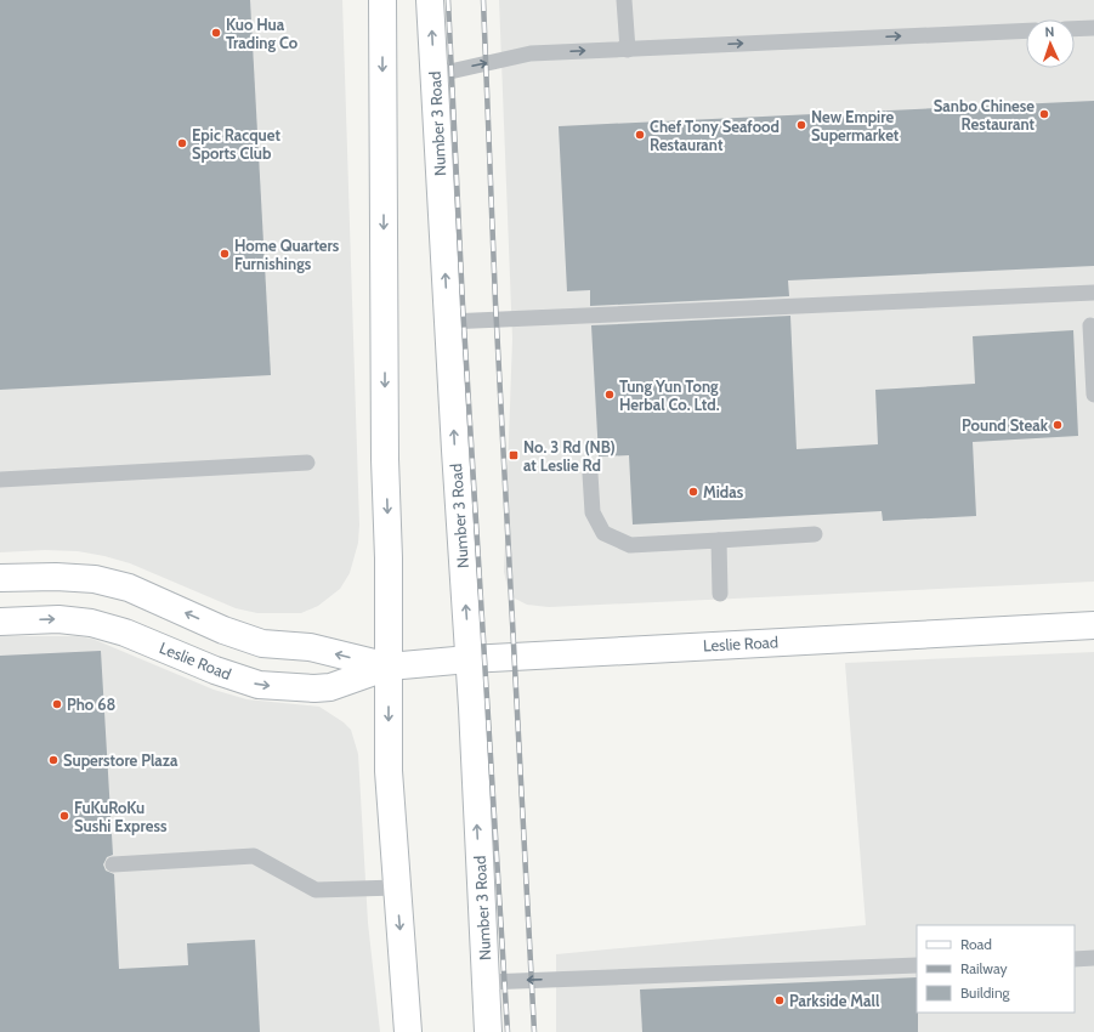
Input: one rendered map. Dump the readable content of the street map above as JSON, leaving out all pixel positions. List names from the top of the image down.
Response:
{
  "streets": {
    "main road": ["Number 3 Road", "Leslie Road"]
  },
  "crossings": [
    ["Number 3 Road", "Leslie Road"]
  ],
  "places": {
    "other": [
      "Kuo Hua Trading Co",
      "Sanbo Chinese Restaurant",
      "New Empire Supermarket",
      "Chef Tony Seafood Restaurant",
      "Epic Racquet Sports Club",
      "Home Quarters Furnishings",
      "Tung Yun Tong Herbal Co. Ltd.",
      "Pound Steak",
      "Midas",
      "Pho 68",
      "Superstore Plaza",
      "FuKuRoKu Sushi Express",
      "Parkside Mall"
    ],
    "transit": ["No. 3 Rd (NB) at Leslie Rd"]
  },
  "legend": ["Road", "Railway", "Building"],
  "north": "top"
}
